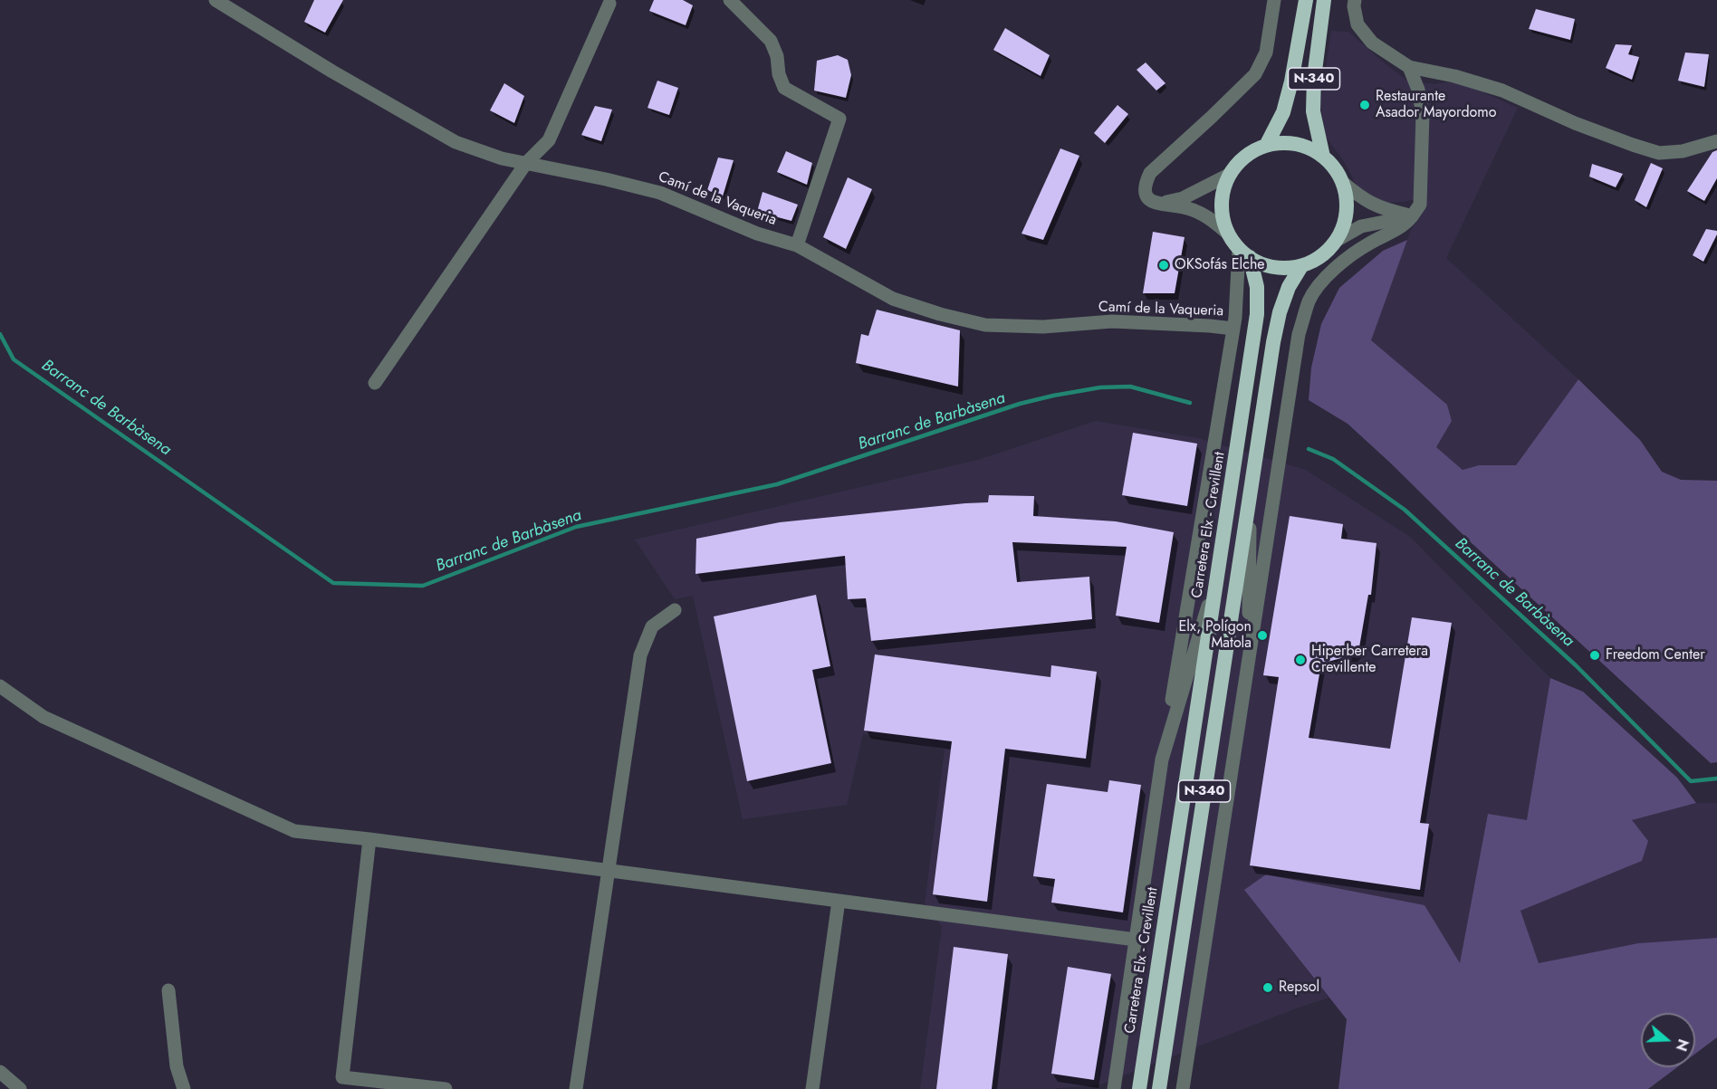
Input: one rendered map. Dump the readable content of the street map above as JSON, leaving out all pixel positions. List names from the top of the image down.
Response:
{
  "streets": {
    "highway": ["N-340", "Carretera Elx - Crevillent"],
    "street": ["Camí de la Vaqueria"]
  },
  "crossings": [
    ["N-340", "Carretera Elx - Crevillent"]
  ],
  "water": ["Barranc de Barbàsena"],
  "places": [
    "Restaurante Asador Mayordomo",
    "OKSofás Elche",
    "Elx, Polígon Matola",
    "Freedom Center",
    "Hiperber Carretera Crevillente",
    "Repsol"
  ],
  "north": "right"
}
